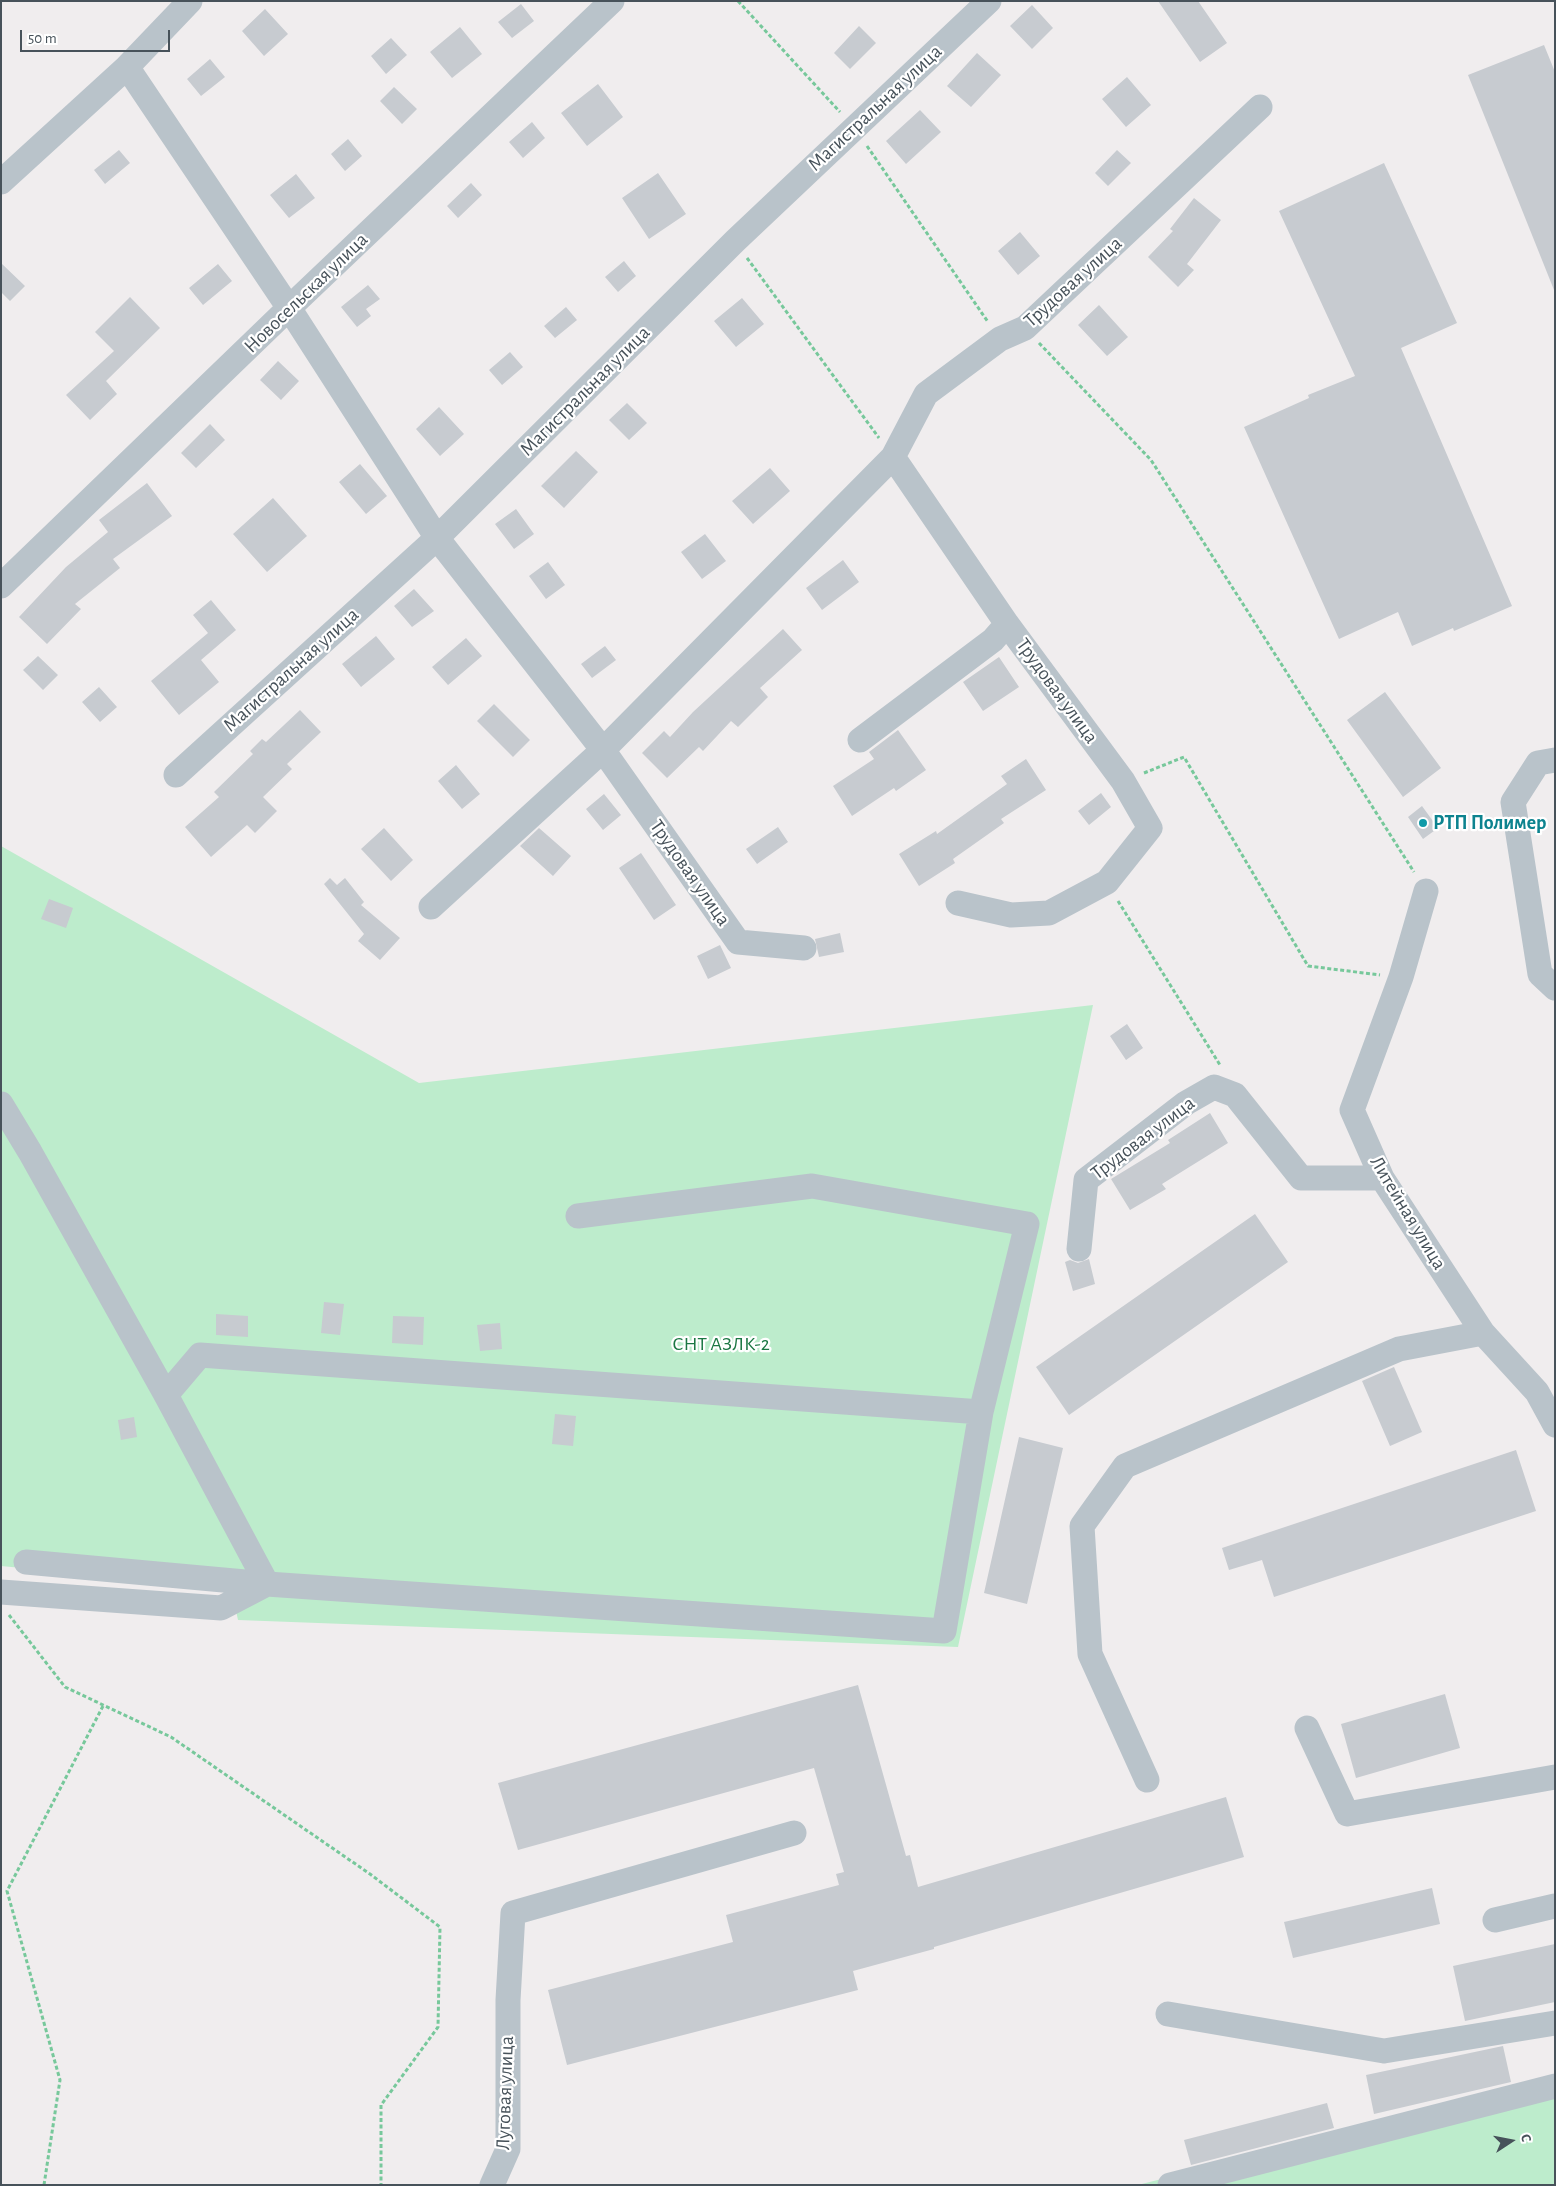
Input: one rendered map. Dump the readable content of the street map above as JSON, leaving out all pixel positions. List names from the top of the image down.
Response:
{
  "streets": {
    "street": [
      "Магистральная улица",
      "Трудовая улица",
      "Новосельская улица",
      "Литейная улица",
      "Луговая улица"
    ]
  },
  "parks": ["СНТ АЗЛК-2"],
  "places": ["РТП Полимер"],
  "scale_bar": "50 m",
  "north": "right"
}
